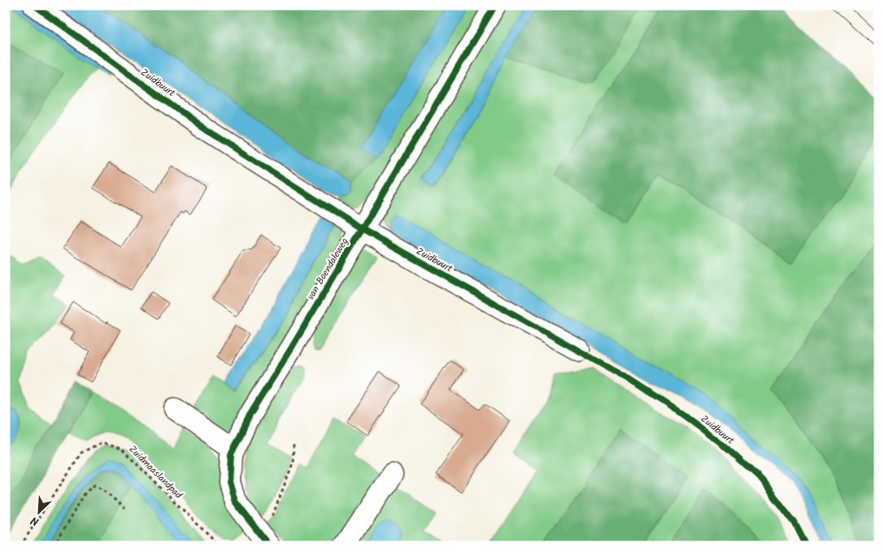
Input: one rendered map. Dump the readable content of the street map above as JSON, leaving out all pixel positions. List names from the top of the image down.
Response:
{
  "streets": {
    "street": ["Zuidbuurt", "van Boendaleweg"],
    "path": ["Zuidmaaslandpad"]
  },
  "crossings": [
    ["Zuidbuurt", "van Boendaleweg"]
  ],
  "north": "bottom left"
}
